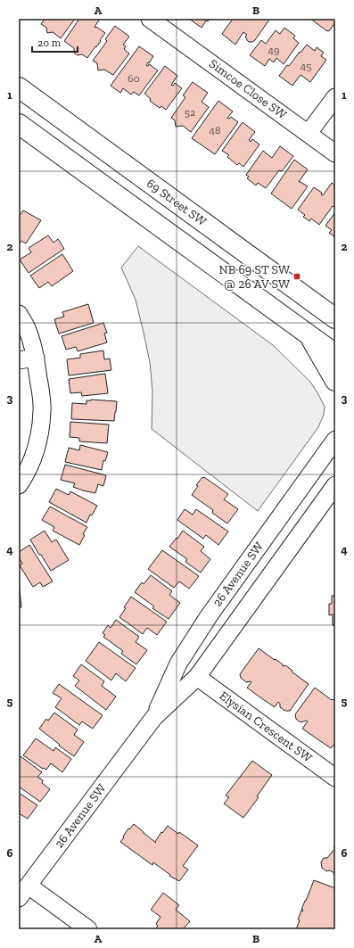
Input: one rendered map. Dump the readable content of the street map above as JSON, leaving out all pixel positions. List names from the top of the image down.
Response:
{
  "streets": {
    "main road": ["69 Street SW"],
    "street": ["Simcoe Close SW", "26 Avenue SW", "Elysian Crescent SW"]
  },
  "crossings": [
    ["26 Avenue SW", "Elysian Crescent SW"]
  ],
  "places": {
    "transit": ["NB 69 ST SW @ 26 AV SW"]
  },
  "house_numbers": [
    "49",
    "45",
    "60",
    "52",
    "48"
  ],
  "scale_bar": "20 m",
  "grid": {
    "columns": ["A", "B"],
    "rows": [
      "1",
      "2",
      "3",
      "4",
      "5",
      "6"
    ]
  }
}
